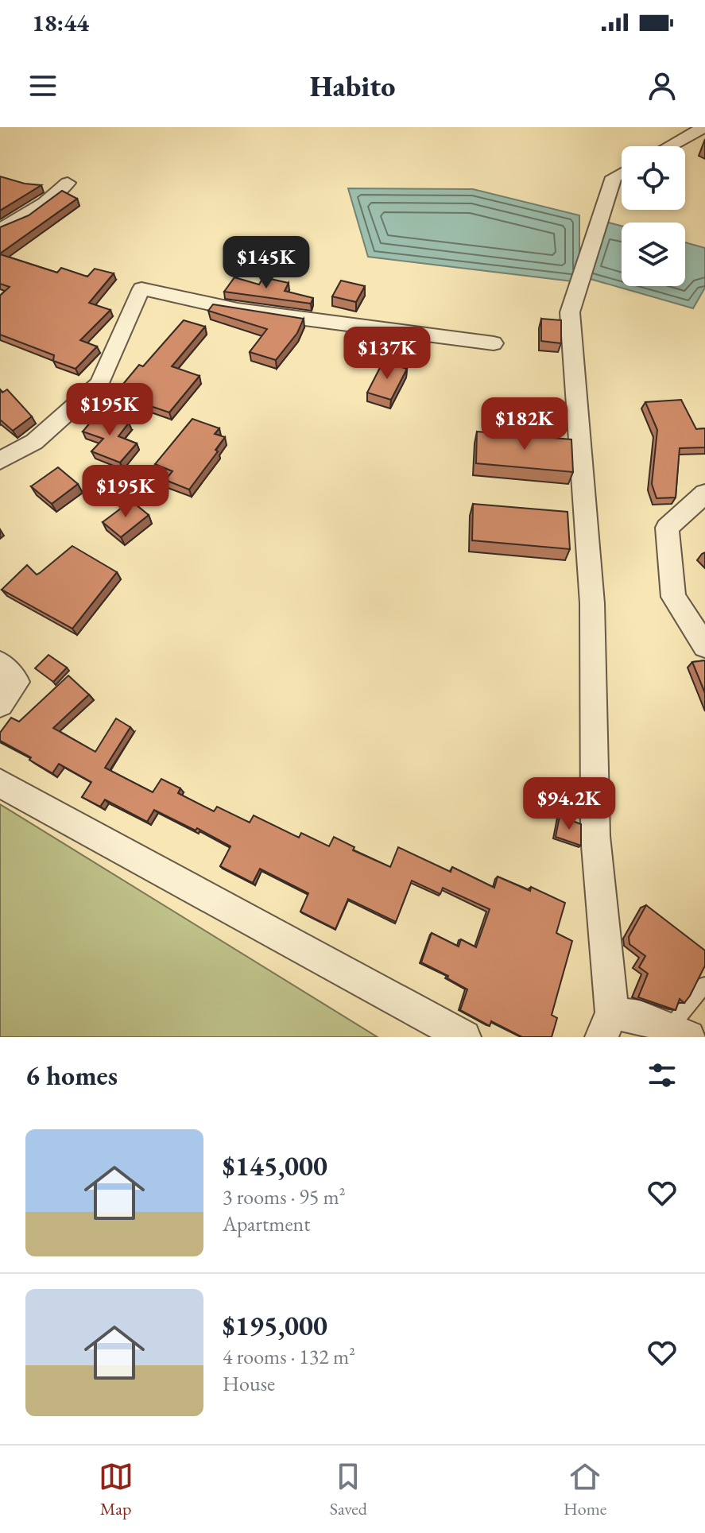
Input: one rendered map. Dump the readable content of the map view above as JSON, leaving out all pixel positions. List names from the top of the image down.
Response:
{
  "page": {
    "status": "18:44",
    "header": "Habito",
    "price": [
      "$145K",
      "$137K",
      "$195K",
      "$182K",
      "$195K",
      "$94.2K"
    ],
    "heading": "6 homes",
    "list": [
      {
        "name": "$145,000",
        "note": "3 rooms · 95 m² · Apartment"
      },
      {
        "name": "$195,000",
        "note": "4 rooms · 132 m² · House"
      }
    ],
    "tabs": ["Map", "Saved", "Home"]
  }
}
